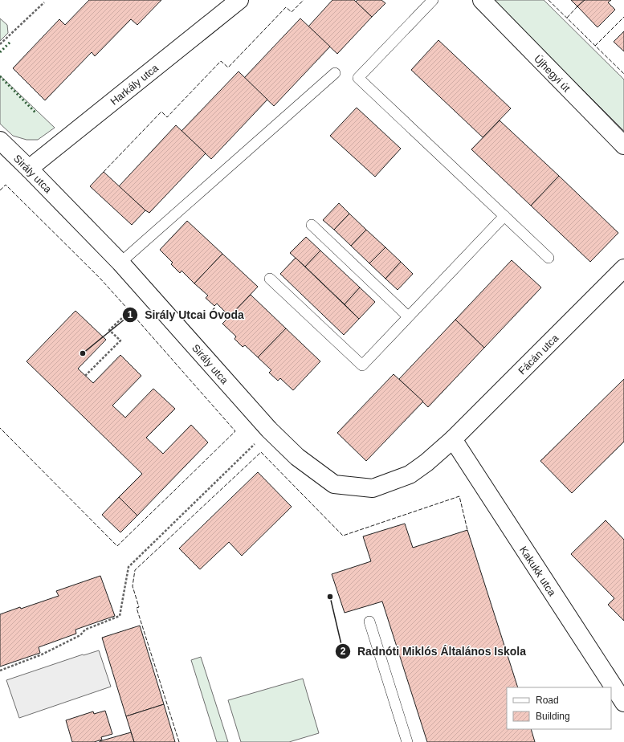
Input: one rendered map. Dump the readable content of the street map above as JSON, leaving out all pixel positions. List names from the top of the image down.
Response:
{
  "streets": {
    "street": [
      "Újhegyi út",
      "Harkály utca",
      "Sirály utca",
      "Fácán utca",
      "Kakukk utca"
    ]
  },
  "crossings": [
    ["Harkály utca", "Sirály utca"],
    ["Sirály utca", "Fácán utca"],
    ["Sirály utca", "Kakukk utca"],
    ["Fácán utca", "Kakukk utca"]
  ],
  "places": ["Sirály Utcai Óvoda", "Radnóti Miklós Általános Iskola"],
  "legend": ["Road", "Building"]
}
